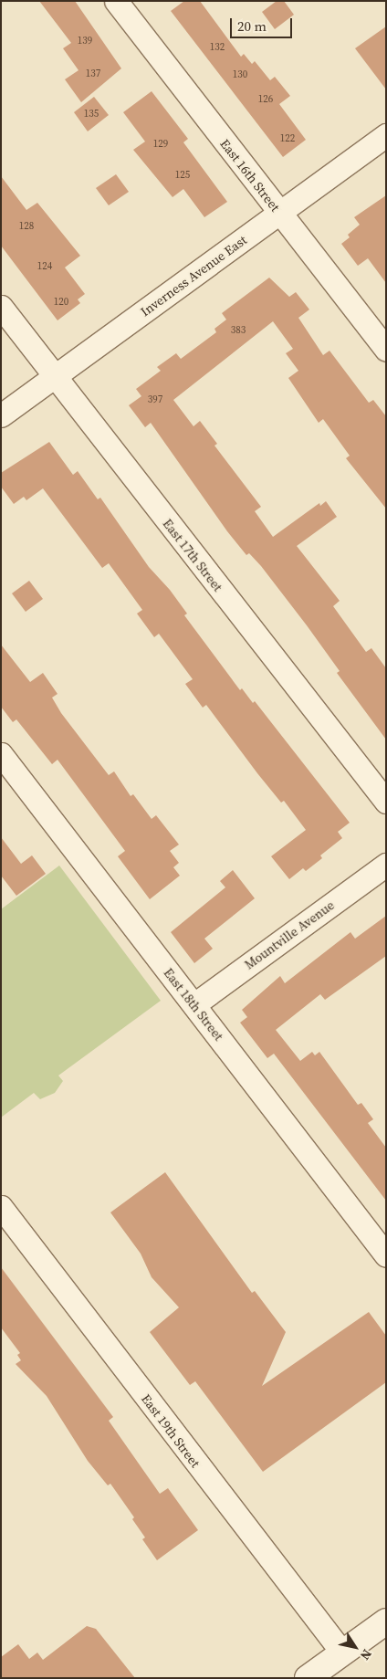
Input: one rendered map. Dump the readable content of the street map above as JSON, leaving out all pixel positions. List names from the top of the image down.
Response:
{
  "streets": {
    "street": [
      "East 16th Street",
      "Inverness Avenue East",
      "East 17th Street",
      "Mountville Avenue",
      "East 18th Street",
      "East 19th Street"
    ]
  },
  "crossings": [
    ["East 16th Street", "Inverness Avenue East"],
    ["Inverness Avenue East", "East 17th Street"],
    ["Mountville Avenue", "East 18th Street"]
  ],
  "house_numbers": [
    "139",
    "132",
    "137",
    "130",
    "126",
    "135",
    "122",
    "129",
    "125",
    "128",
    "124",
    "120",
    "383",
    "397"
  ],
  "scale_bar": "20 m",
  "north": "bottom right"
}
